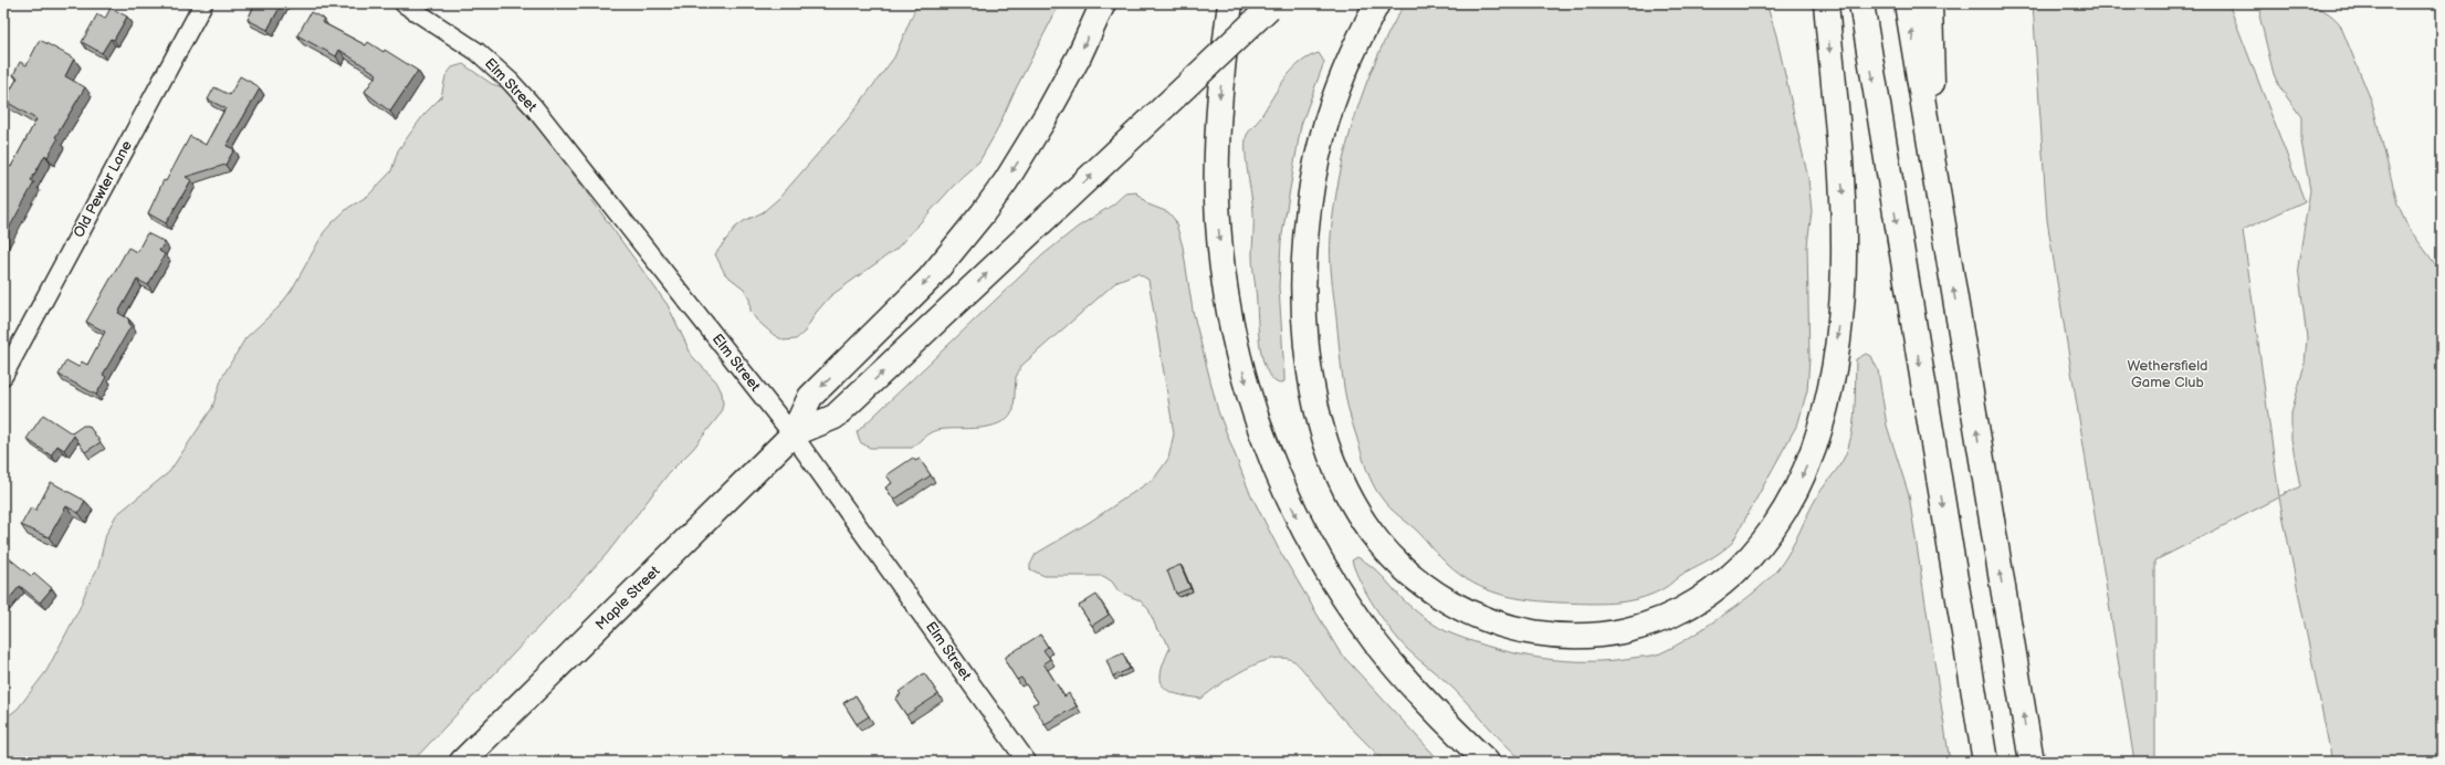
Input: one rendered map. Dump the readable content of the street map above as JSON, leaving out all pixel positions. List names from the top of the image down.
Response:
{
  "streets": {
    "main road": ["Maple Street"],
    "street": ["Elm Street", "Old Pewter Lane"]
  },
  "crossings": [
    ["Elm Street", "Maple Street"]
  ],
  "parks": ["Wethersfield Game Club"]
}
